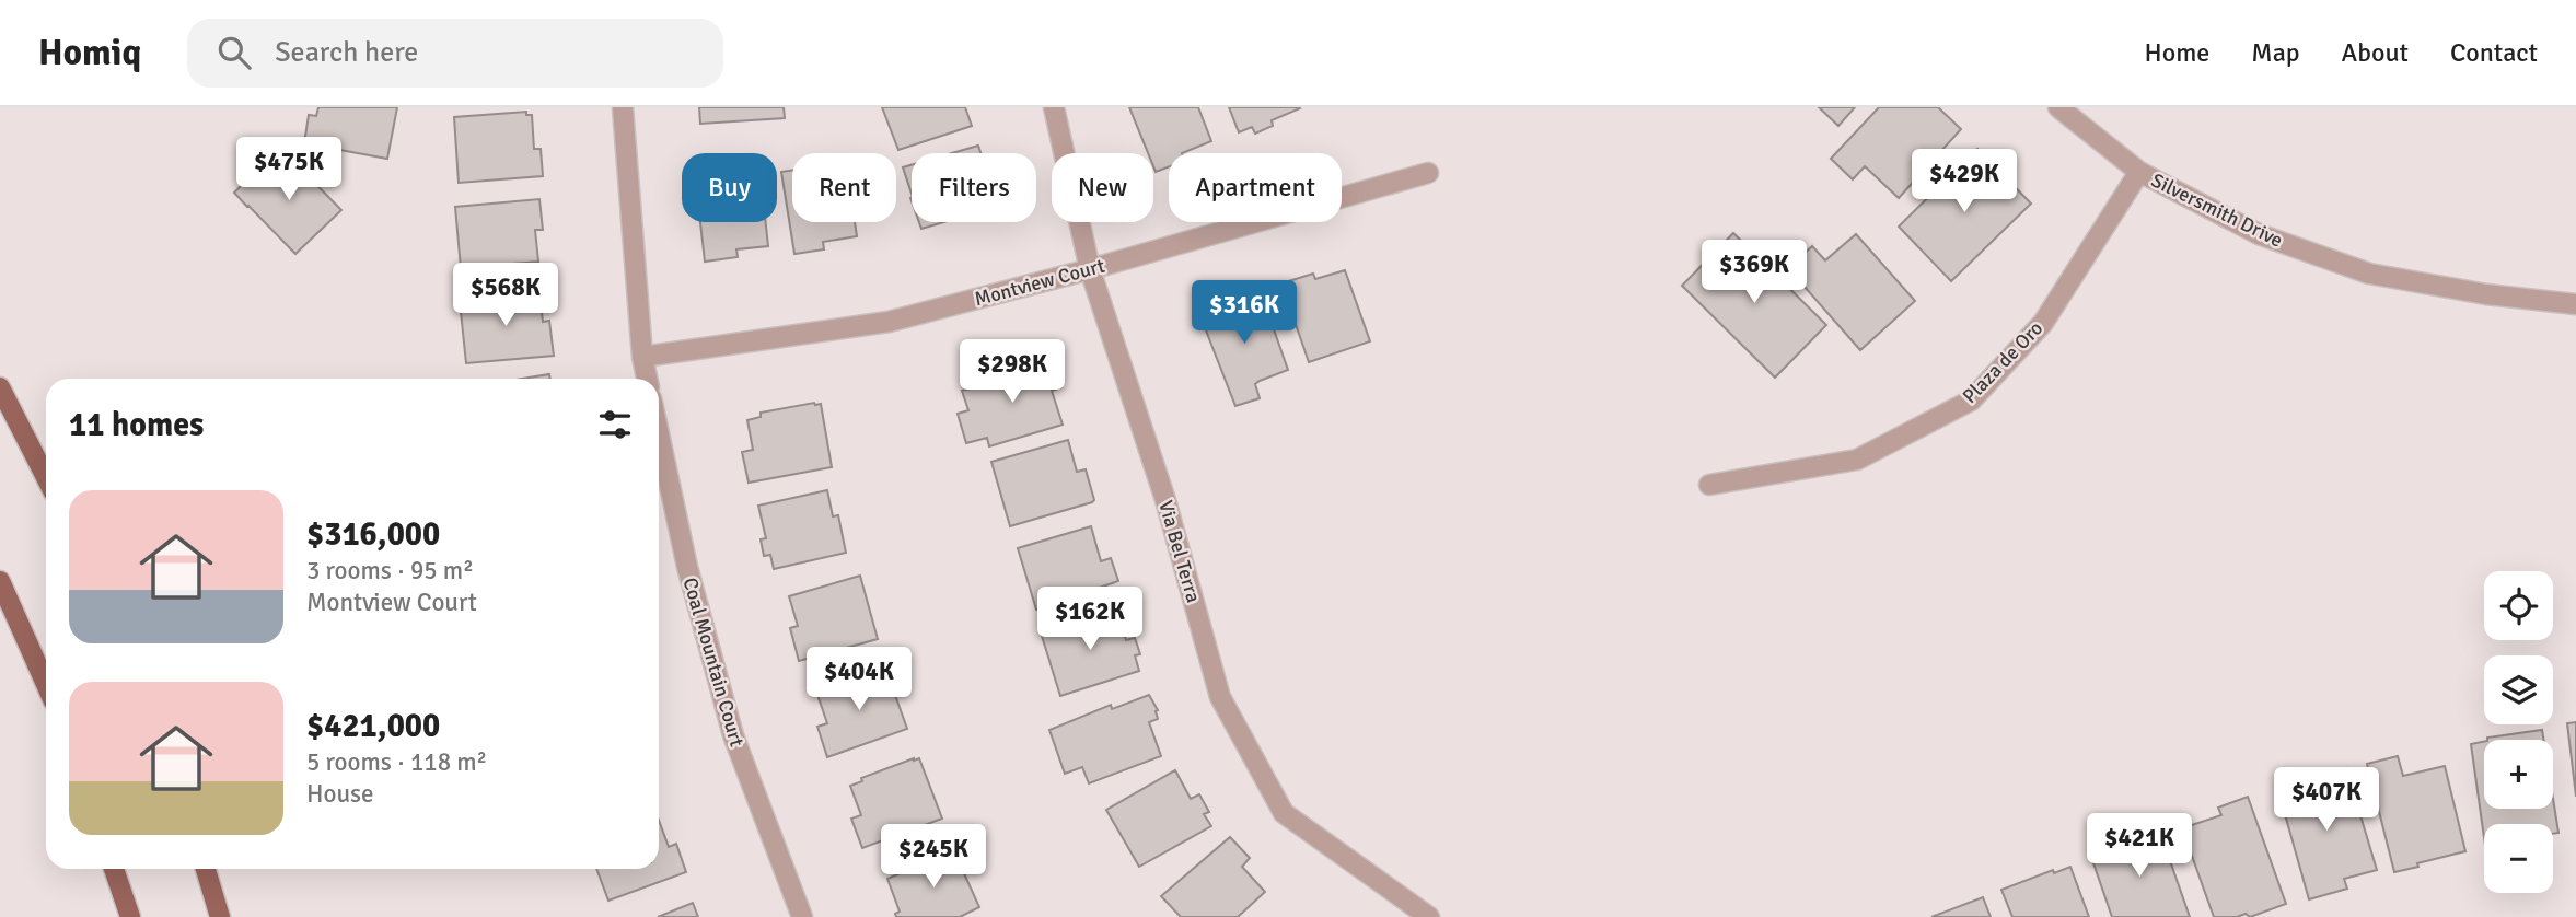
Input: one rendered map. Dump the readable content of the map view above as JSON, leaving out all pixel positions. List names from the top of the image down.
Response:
{
  "streets": {
    "street": [
      "Silversmith Drive",
      "Montview Court",
      "Plaza de Oro",
      "Via Bel Terra",
      "Coal Mountain Court"
    ]
  },
  "crossings": [
    ["Silversmith Drive", "Plaza de Oro"],
    ["Montview Court", "Via Bel Terra"]
  ],
  "page": {
    "header": "Homiq",
    "search": "Search here",
    "nav": [
      "Home",
      "Map",
      "About",
      "Contact"
    ],
    "price": [
      "$475K",
      "$429K",
      "$369K",
      "$568K",
      "$316K",
      "$298K",
      "$162K",
      "$404K",
      "$407K",
      "$421K",
      "$245K"
    ],
    "chip": [
      "Buy",
      "Rent",
      "Filters",
      "New",
      "Apartment"
    ],
    "heading": "11 homes",
    "list": [
      {
        "name": "$316,000",
        "note": "3 rooms · 95 m² · Montview Court"
      },
      {
        "name": "$421,000",
        "note": "5 rooms · 118 m² · House"
      }
    ],
    "map_buttons": ["+", "−"]
  }
}
